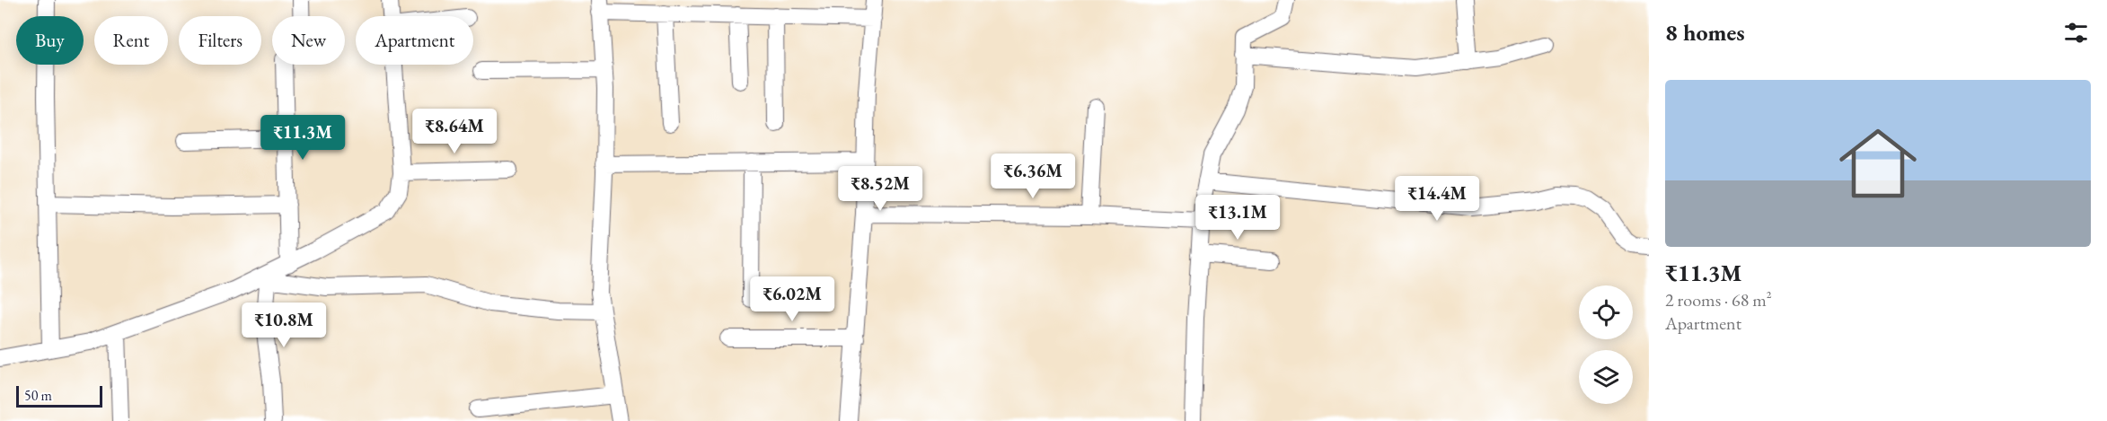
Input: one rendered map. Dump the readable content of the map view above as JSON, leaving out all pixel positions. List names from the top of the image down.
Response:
{
  "scale_bar": "50 m",
  "page": {
    "heading": "8 homes",
    "chip": [
      "Buy",
      "Rent",
      "Filters",
      "New",
      "Apartment"
    ],
    "list": [
      {
        "name": "₹11.3M",
        "note": "2 rooms · 68 m² · Apartment"
      }
    ],
    "price": [
      "₹8.64M",
      "₹11.3M",
      "₹6.36M",
      "₹8.52M",
      "₹14.4M",
      "₹13.1M",
      "₹6.02M",
      "₹10.8M"
    ],
    "scale": "50 m"
  }
}
